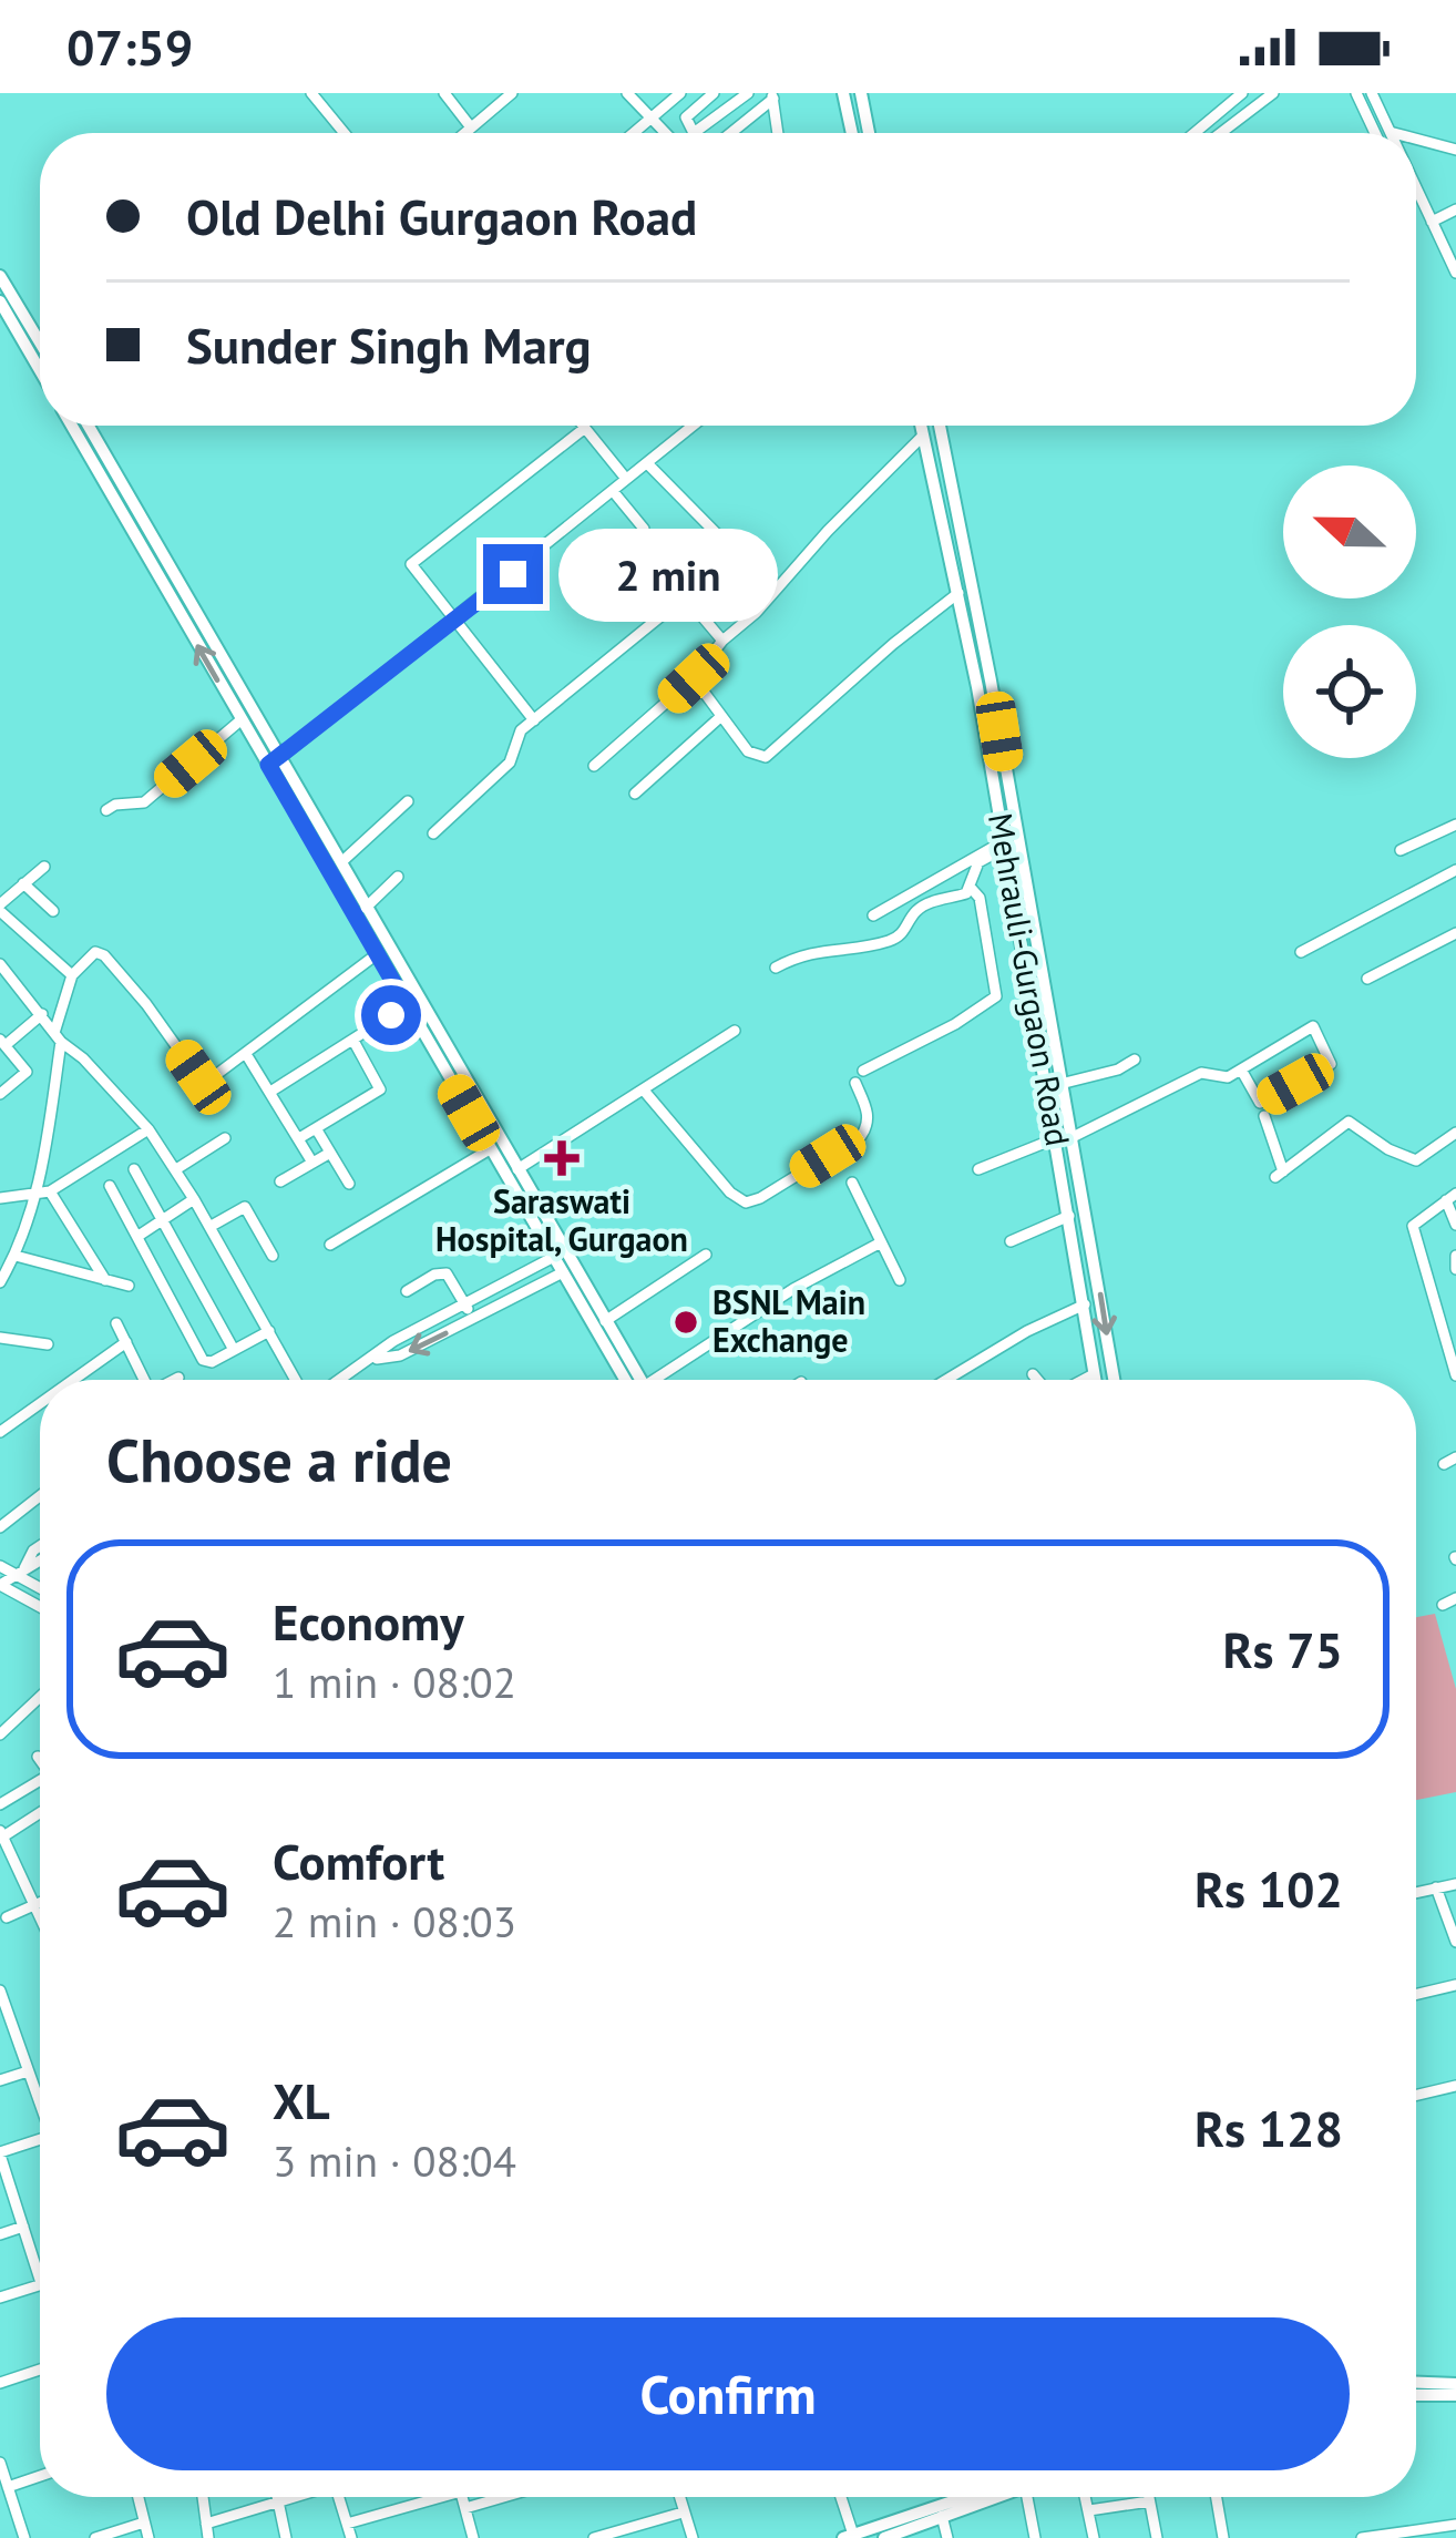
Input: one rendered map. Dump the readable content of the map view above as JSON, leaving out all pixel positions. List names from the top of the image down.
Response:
{
  "streets": {
    "main road": ["Mehrauli-Gurgaon Road"]
  },
  "places": {
    "health": ["Saraswati Hospital, Gurgaon"],
    "other": ["BSNL Main Exchange"]
  },
  "north": "left",
  "page": {
    "status": "07:59",
    "banner": ["Old Delhi Gurgaon Road", "Sunder Singh Marg"],
    "bubble": "2 min",
    "heading": "Choose a ride",
    "list": [
      {
        "name": "Economy",
        "note": "1 min · 08:02",
        "value": "Rs 75"
      },
      {
        "name": "Comfort",
        "note": "2 min · 08:03",
        "value": "Rs 102"
      },
      {
        "name": "XL",
        "note": "3 min · 08:04",
        "value": "Rs 128"
      }
    ],
    "buttons": "Confirm"
  }
}
